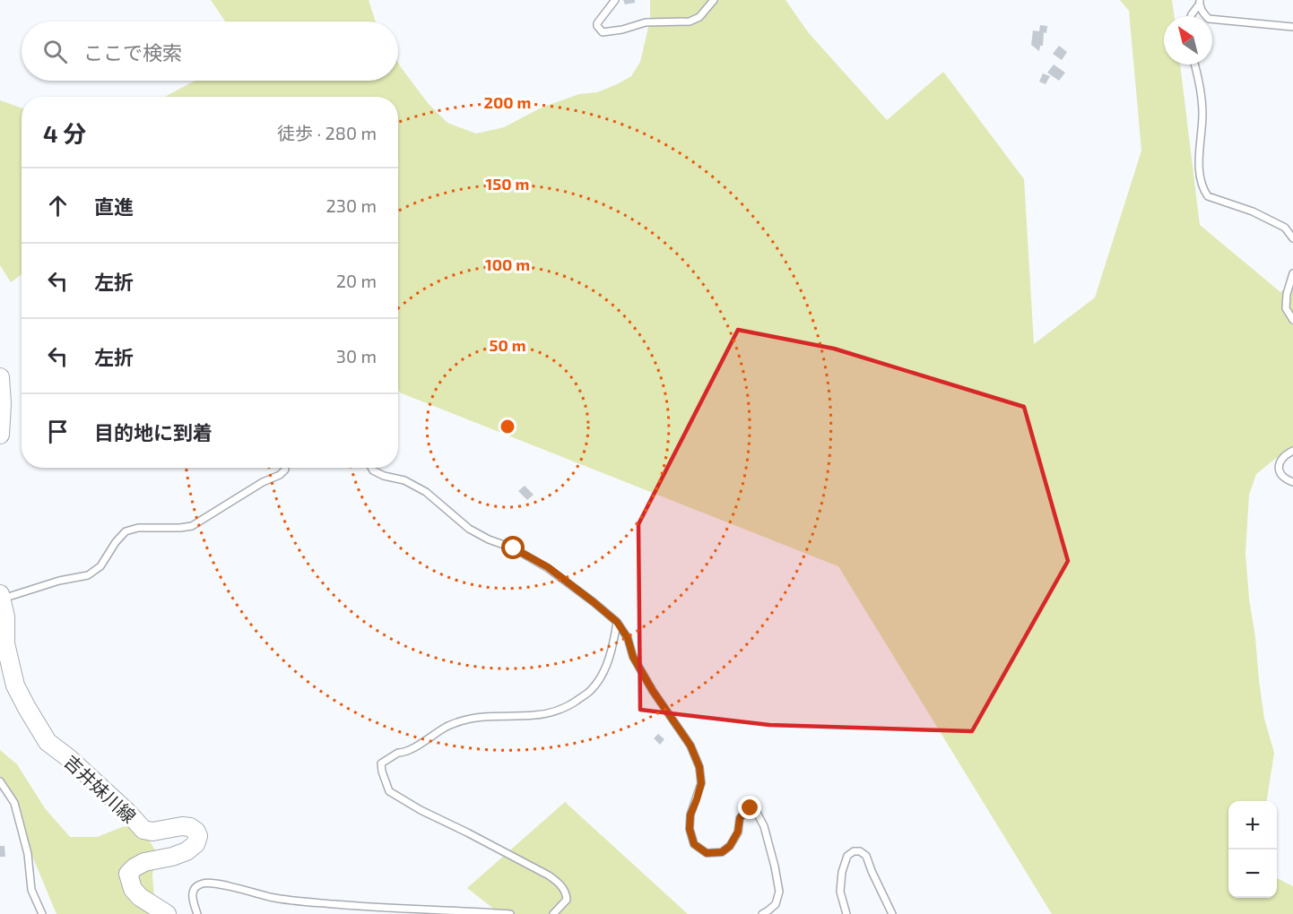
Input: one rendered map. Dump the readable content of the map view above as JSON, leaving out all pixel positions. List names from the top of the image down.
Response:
{
  "streets": {
    "main road": ["吉井妹川線"]
  },
  "north": "top left",
  "page": {
    "search": "ここで検索",
    "heading": ["4 分", "徒歩 · 280 m"],
    "list": [
      ["直進", "230 m"],
      ["左折", "20 m"],
      ["左折", "30 m"],
      "目的地に到着"
    ],
    "map_buttons": ["+", "−"]
  },
  "rings": [
    "200 m",
    "150 m",
    "100 m",
    "50 m"
  ]
}
